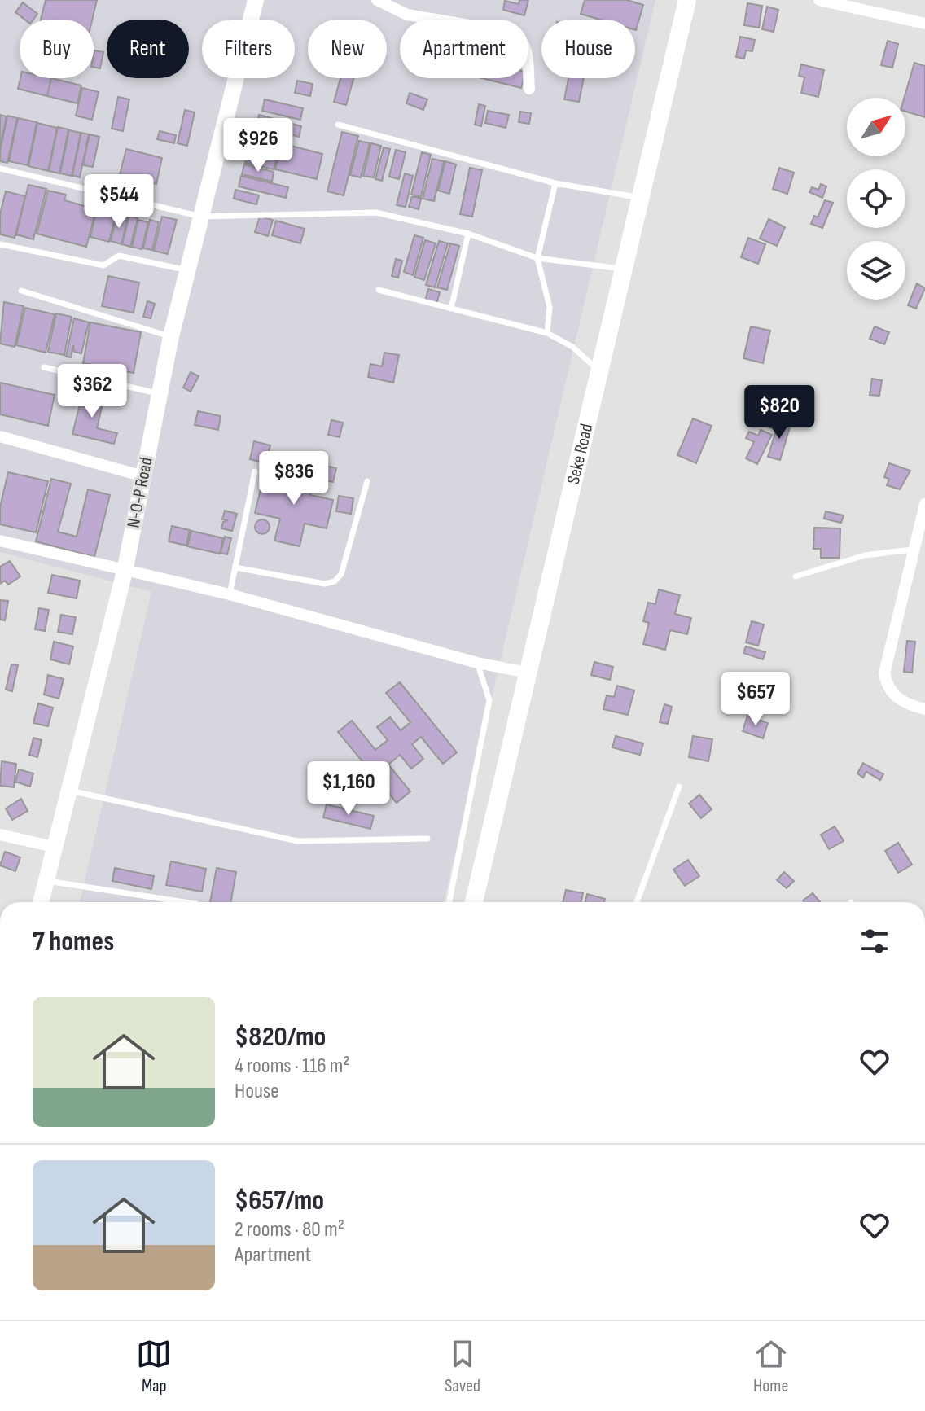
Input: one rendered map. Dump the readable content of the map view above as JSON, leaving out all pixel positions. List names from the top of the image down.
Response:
{
  "streets": {
    "main road": ["Seke Road"],
    "street": ["N-O-P Road"]
  },
  "north": "top right",
  "page": {
    "chip": [
      "Buy",
      "Rent",
      "Filters",
      "New",
      "Apartment",
      "House"
    ],
    "price": [
      "$926",
      "$544",
      "$362",
      "$820",
      "$836",
      "$657",
      "$1,160"
    ],
    "heading": "7 homes",
    "list": [
      {
        "name": "$820/mo",
        "note": "4 rooms · 116 m² · House"
      },
      {
        "name": "$657/mo",
        "note": "2 rooms · 80 m² · Apartment"
      }
    ],
    "tabs": ["Map", "Saved", "Home"]
  }
}
